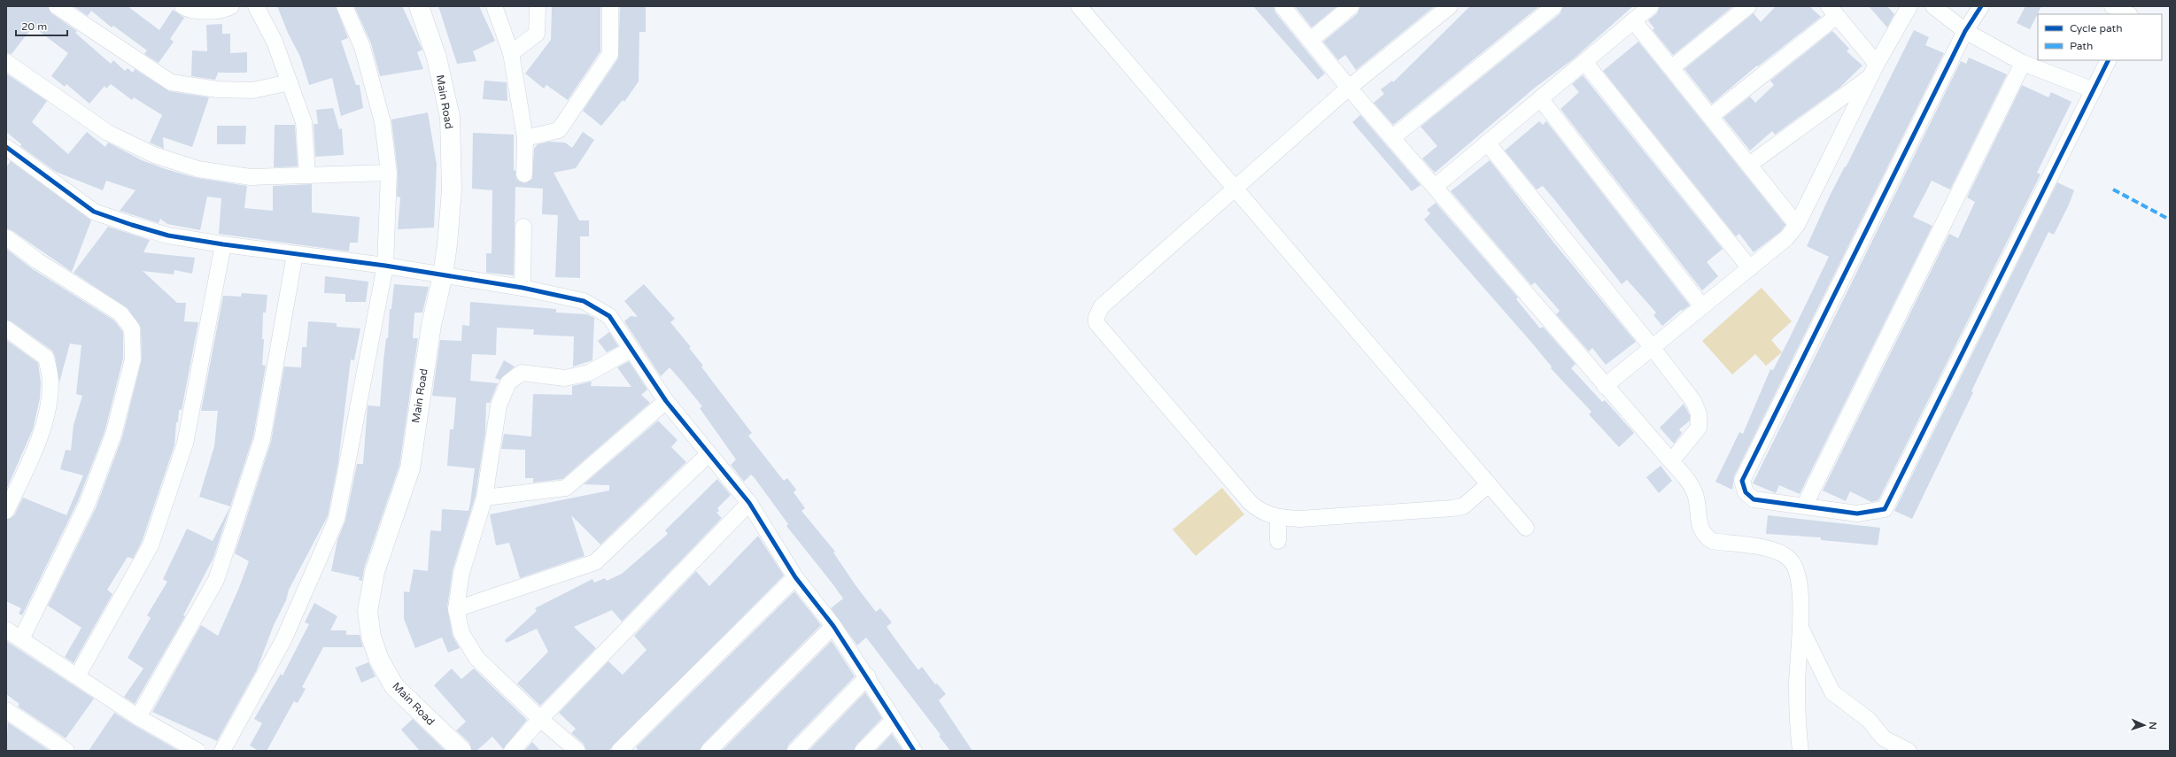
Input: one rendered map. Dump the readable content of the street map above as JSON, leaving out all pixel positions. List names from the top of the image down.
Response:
{
  "streets": {
    "street": ["Main Road"]
  },
  "legend": ["Cycle path", "Path"],
  "scale_bar": "20 m",
  "north": "right"
}
